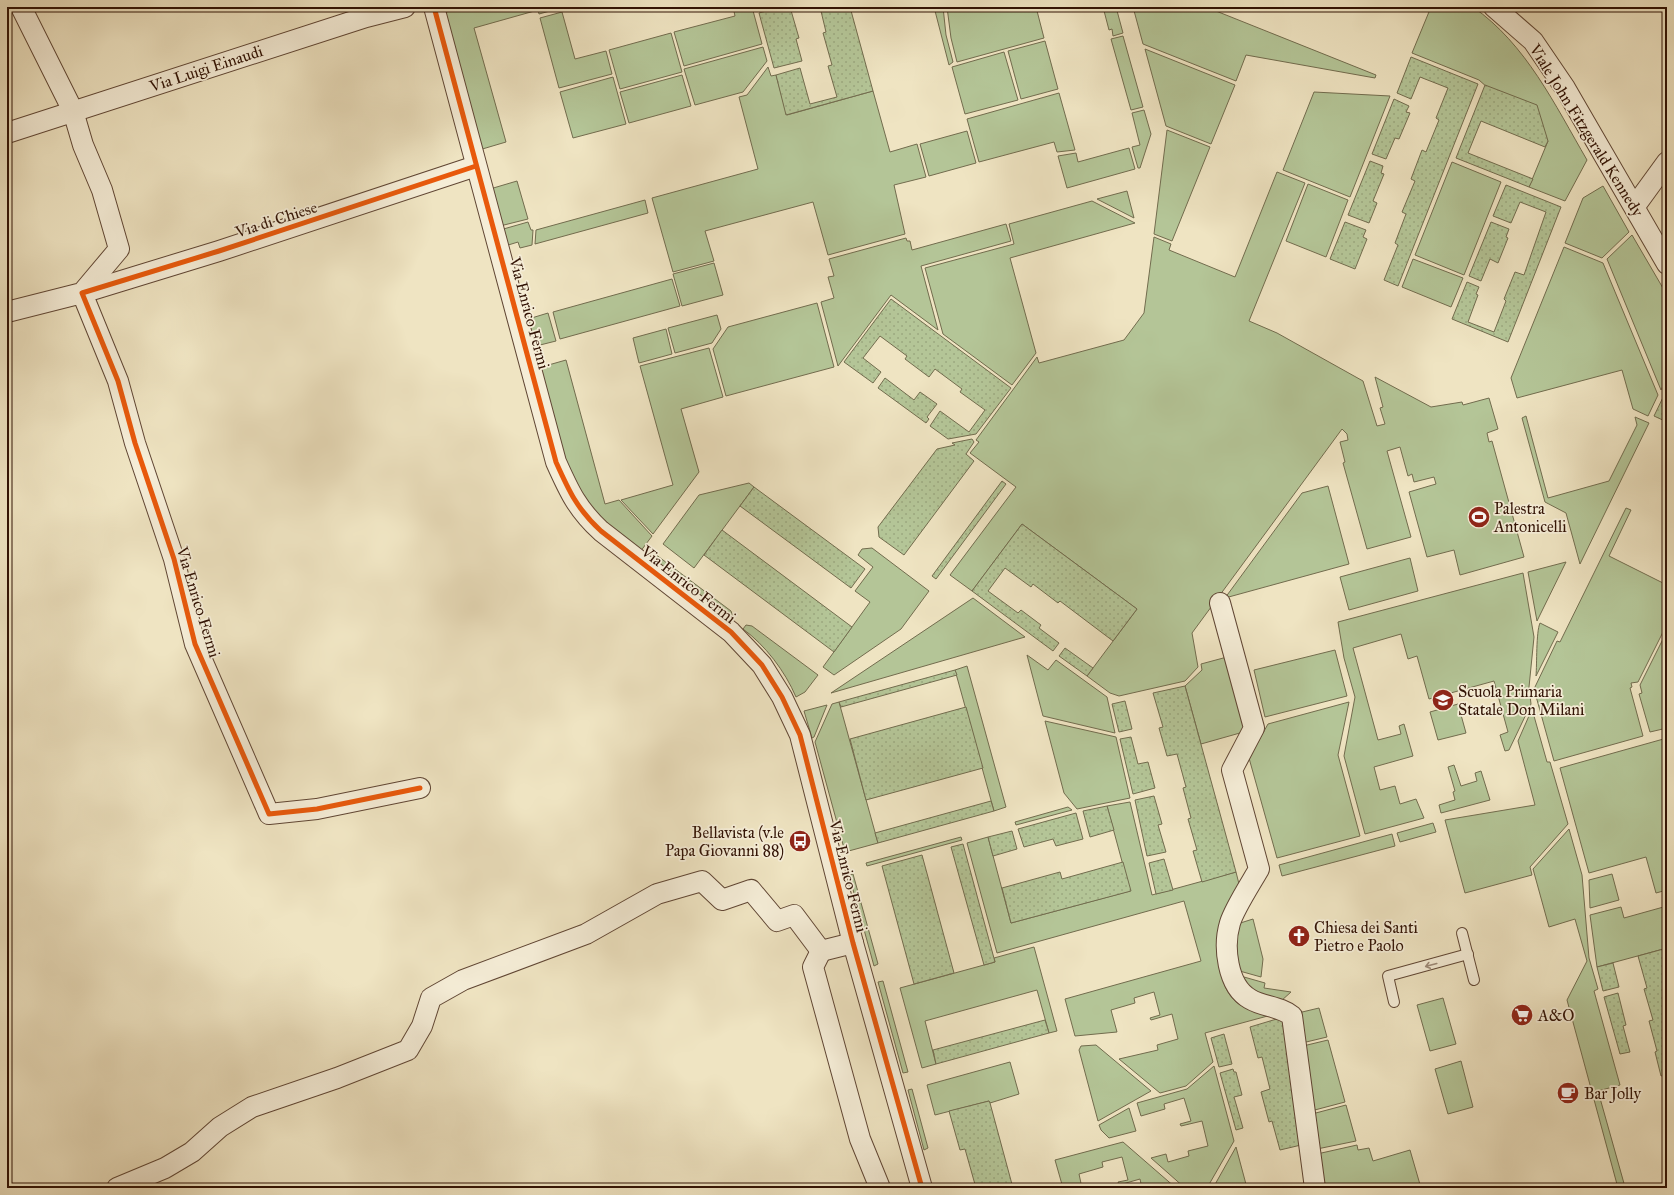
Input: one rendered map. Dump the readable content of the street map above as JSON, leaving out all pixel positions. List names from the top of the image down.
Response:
{
  "streets": {
    "street": [
      "Via Luigi Einaudi",
      "Viale John Fitzgerald Kennedy",
      "Via di Chiese",
      "Via Enrico Fermi"
    ]
  },
  "crossings": [
    ["Via di Chiese", "Via Enrico Fermi"]
  ],
  "places": {
    "sports": ["Palestra Antonicelli"],
    "school or university": ["Scuola Primaria Statale Don Milani"],
    "bus stop": ["Bellavista (v.le Papa Giovanni 88)"],
    "church": ["Chiesa dei Santi Pietro e Paolo"],
    "supermarket": ["A&O"],
    "cafe": ["Bar Jolly"]
  }
}
